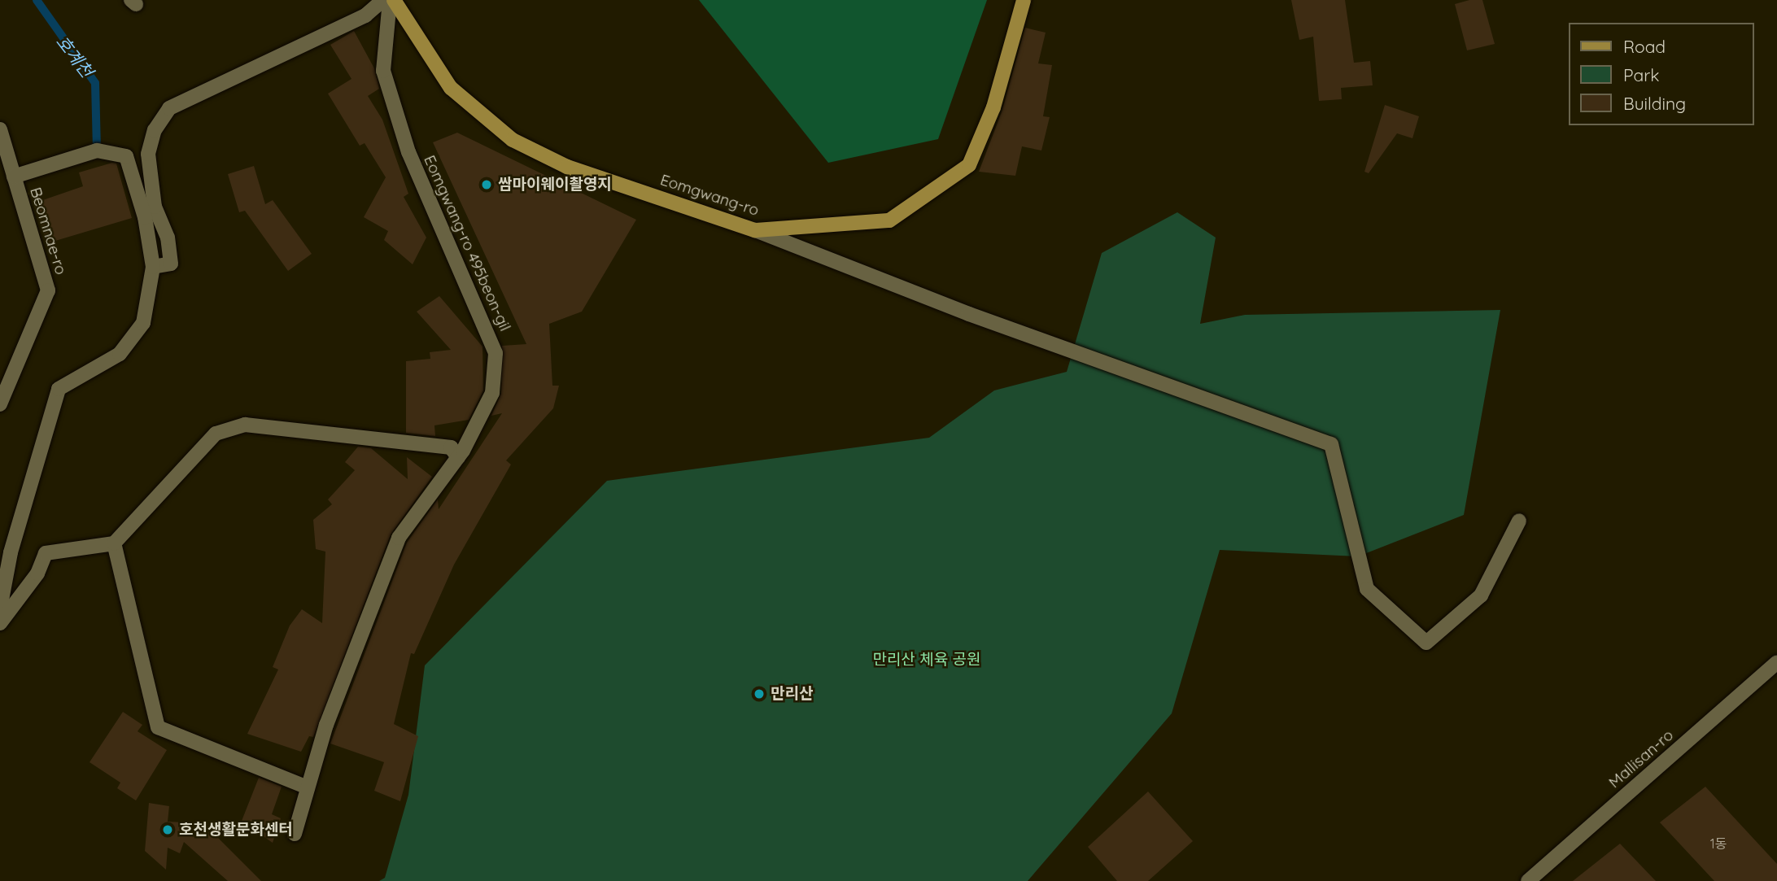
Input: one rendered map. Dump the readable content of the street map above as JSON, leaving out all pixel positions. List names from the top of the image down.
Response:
{
  "streets": {
    "main road": ["Eomgwang-ro"],
    "street": ["Beomnae-ro", "Eomgwang-ro 495beon-gil", "Mallisan-ro"]
  },
  "water": ["호계천"],
  "parks": ["만리산 체육 공원"],
  "places": ["쌈마이웨이촬영지", "만리산", "호천생활문화센터"],
  "house_numbers": ["1동"],
  "legend": ["Road", "Park", "Building"]
}
